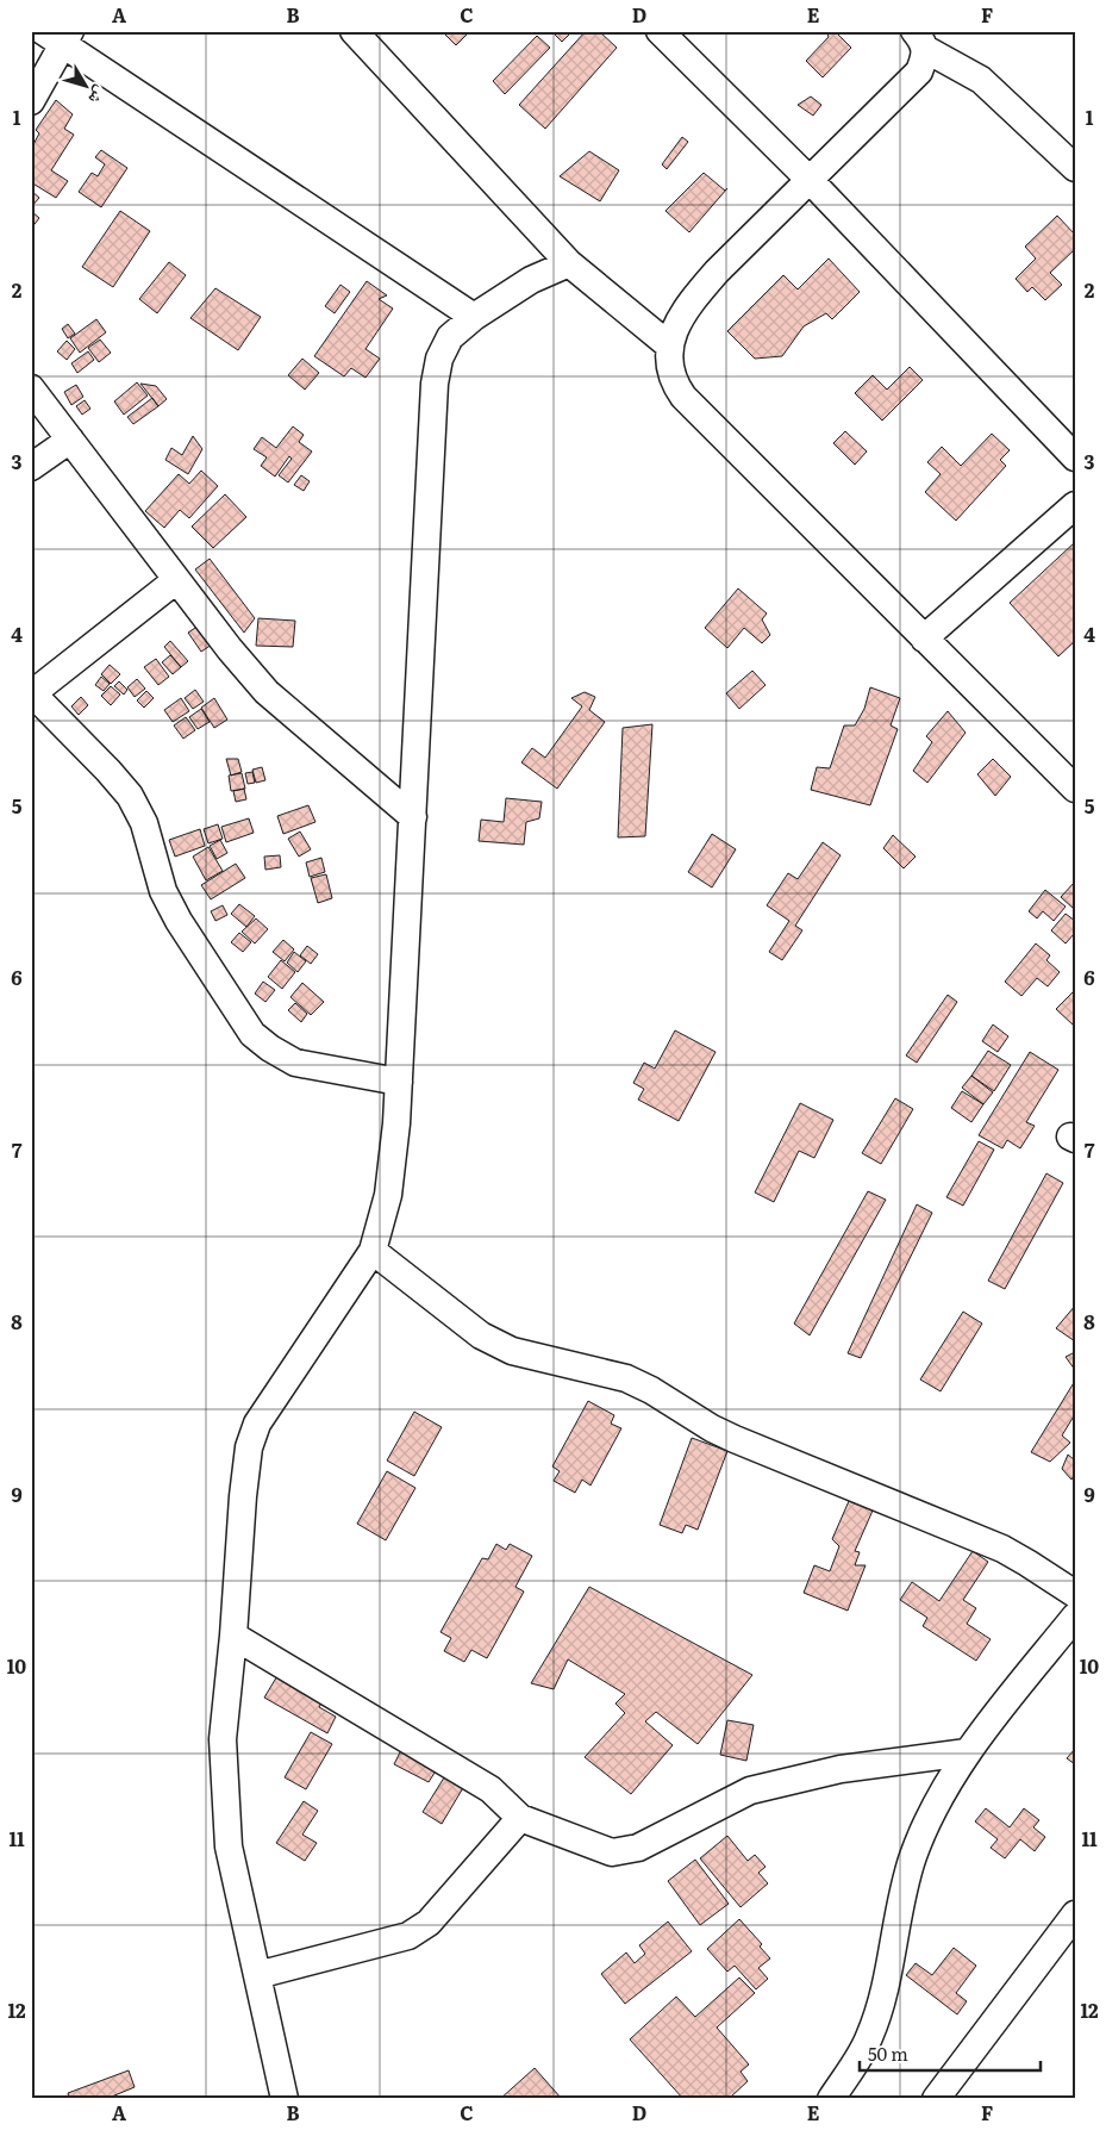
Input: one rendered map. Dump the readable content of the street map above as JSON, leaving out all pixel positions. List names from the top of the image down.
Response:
{
  "scale_bar": "50 m",
  "north": "bottom right",
  "grid": {
    "columns": [
      "A",
      "B",
      "C",
      "D",
      "E",
      "F"
    ],
    "rows": [
      "1",
      "2",
      "3",
      "4",
      "5",
      "6",
      "7",
      "8",
      "9",
      "10",
      "11",
      "12"
    ]
  }
}
